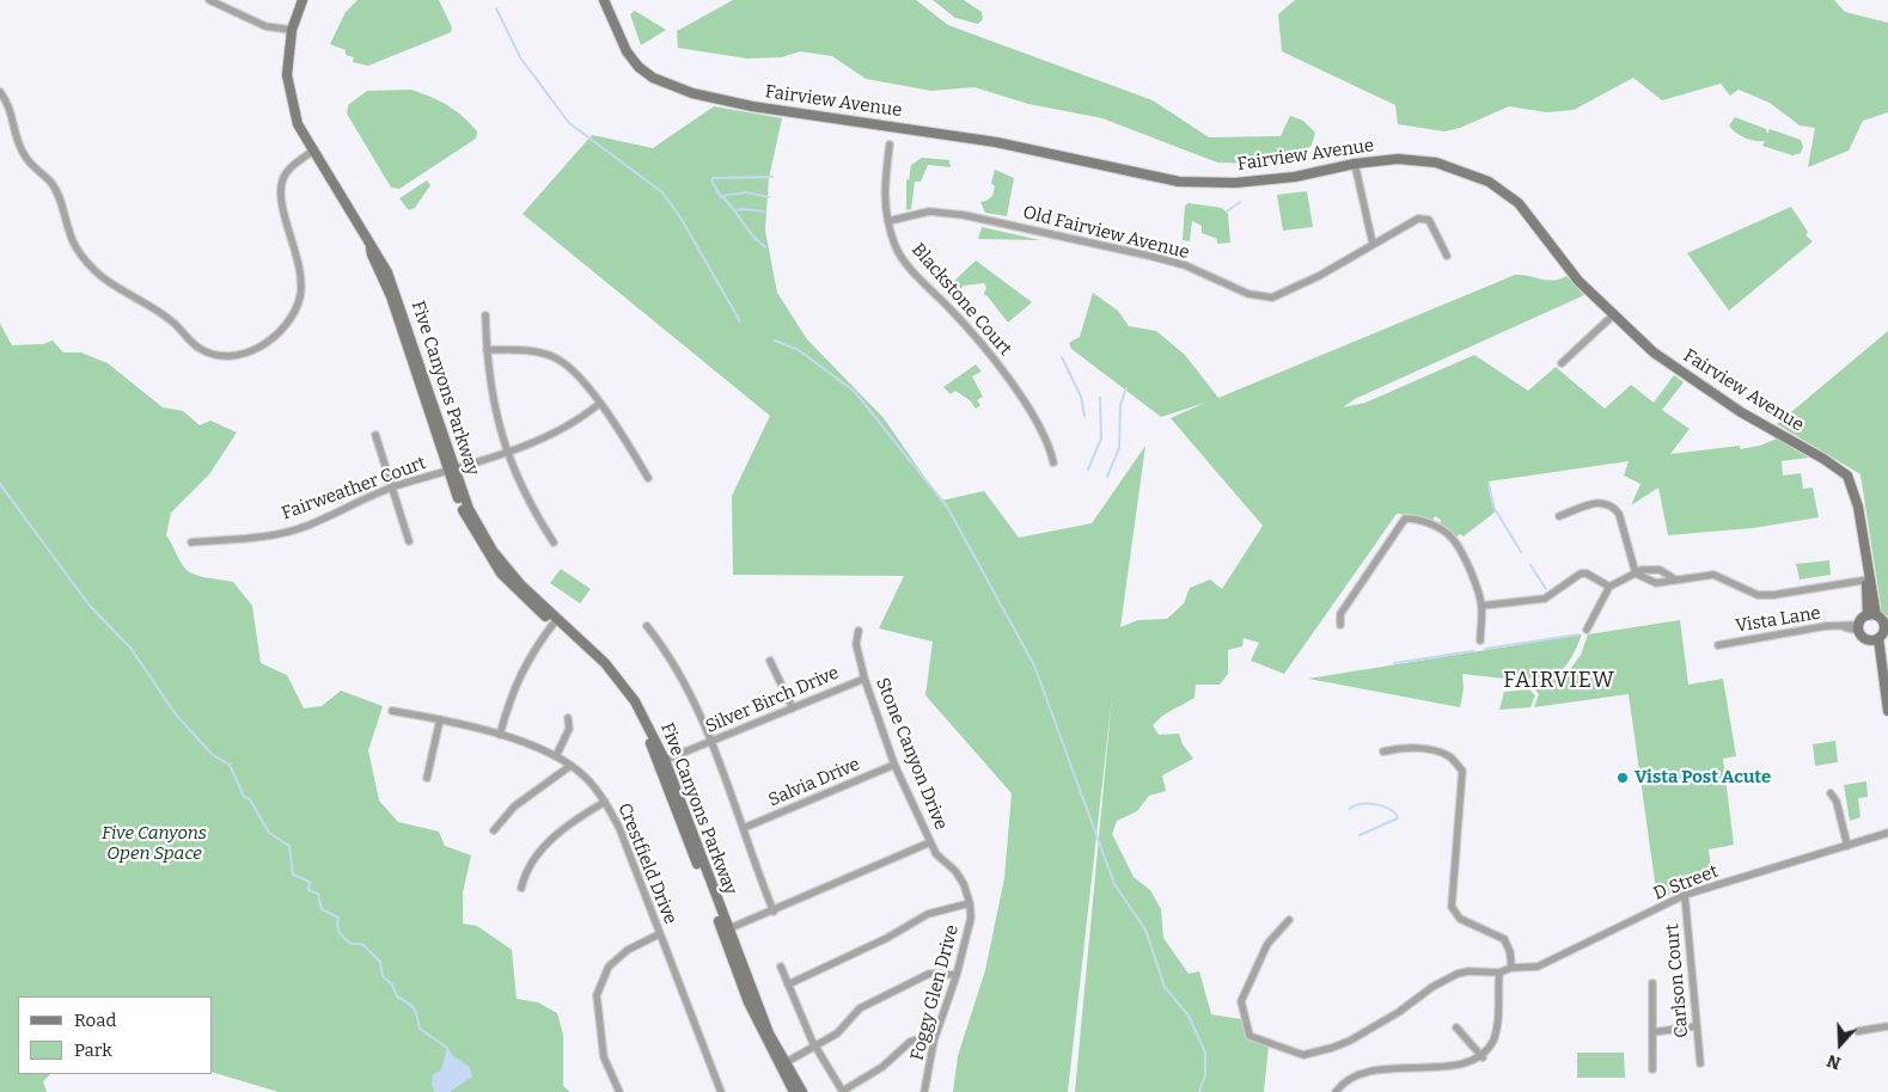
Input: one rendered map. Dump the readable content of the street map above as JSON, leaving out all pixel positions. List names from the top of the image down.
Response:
{
  "streets": {
    "main road": ["Fairview Avenue", "Five Canyons Parkway"],
    "street": [
      "Old Fairview Avenue",
      "Blackstone Court",
      "Fairweather Court",
      "Vista Lane",
      "Silver Birch Drive",
      "Stone Canyon Drive",
      "Salvia Drive",
      "Crestfield Drive",
      "D Street",
      "Carlson Court",
      "Foggy Glen Drive"
    ]
  },
  "crossings": [
    ["Old Fairview Avenue", "Blackstone Court"],
    ["Five Canyons Parkway", "Fairweather Court"],
    ["Five Canyons Parkway", "Silver Birch Drive"],
    ["Five Canyons Parkway", "Stone Canyon Drive"],
    ["Silver Birch Drive", "Stone Canyon Drive"],
    ["Stone Canyon Drive", "Salvia Drive"],
    ["Stone Canyon Drive", "Foggy Glen Drive"],
    ["D Street", "Carlson Court"]
  ],
  "districts": ["FAIRVIEW"],
  "parks": ["Five Canyons Open Space"],
  "places": ["Vista Post Acute"],
  "legend": ["Road", "Park"],
  "north": "bottom"
}
